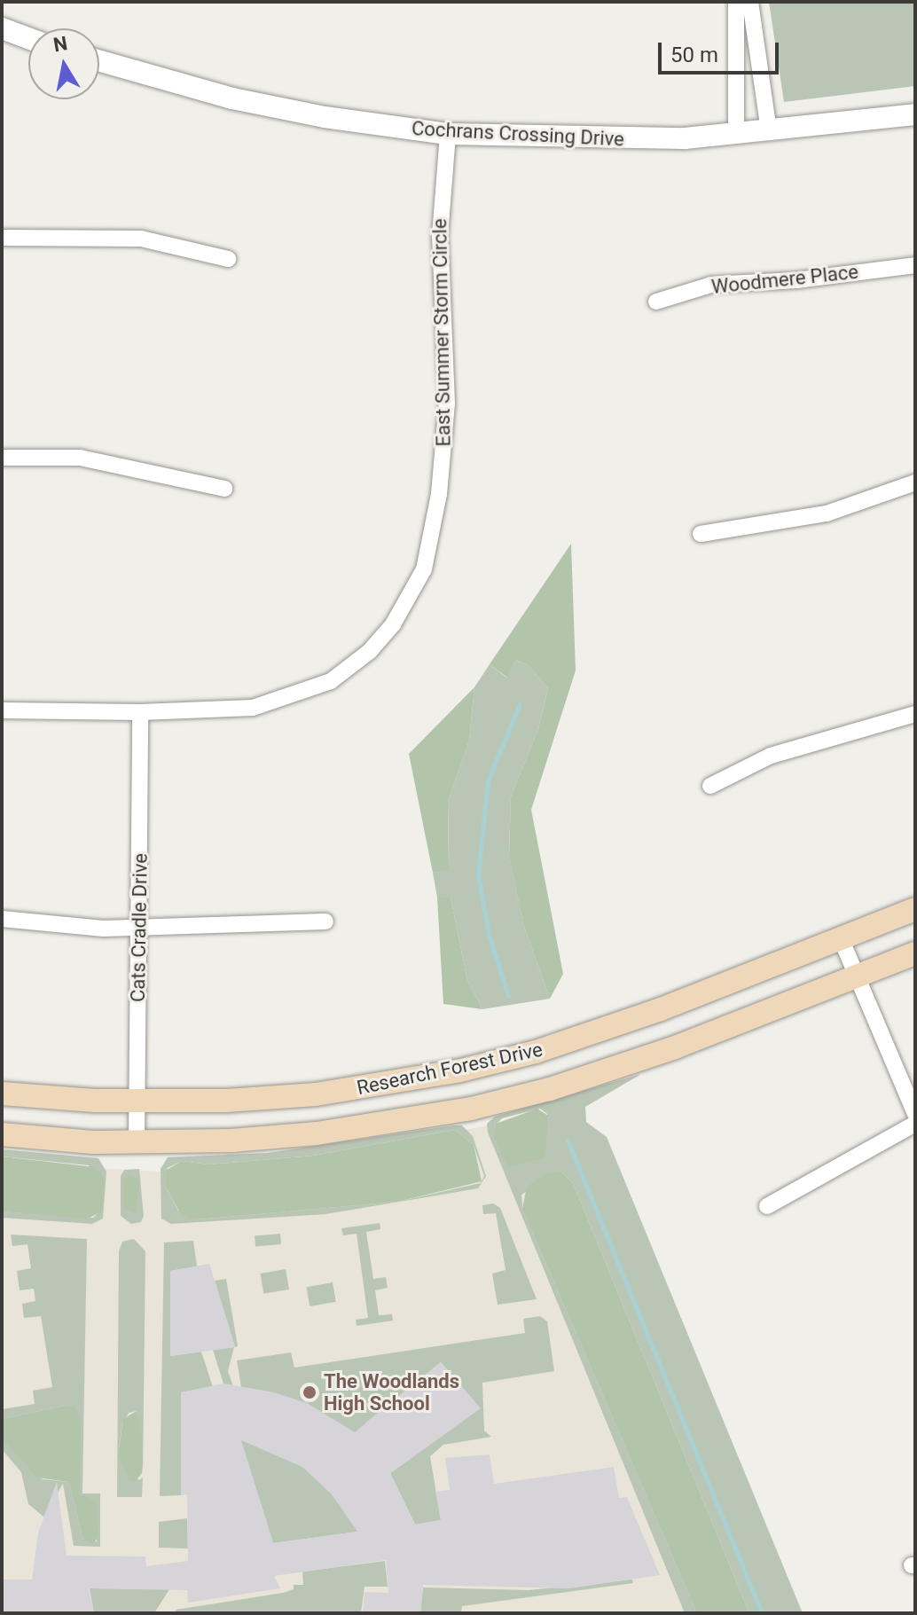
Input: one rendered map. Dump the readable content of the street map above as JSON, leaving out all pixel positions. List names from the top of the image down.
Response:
{
  "streets": {
    "main road": ["Research Forest Drive"],
    "street": [
      "Cochrans Crossing Drive",
      "Woodmere Place",
      "East Summer Storm Circle",
      "Cats Cradle Drive"
    ]
  },
  "crossings": [
    ["Cochrans Crossing Drive", "East Summer Storm Circle"],
    ["East Summer Storm Circle", "Cats Cradle Drive"],
    ["Cats Cradle Drive", "Research Forest Drive"]
  ],
  "places": ["The Woodlands High School"],
  "scale_bar": "50 m",
  "north": "top"
}
